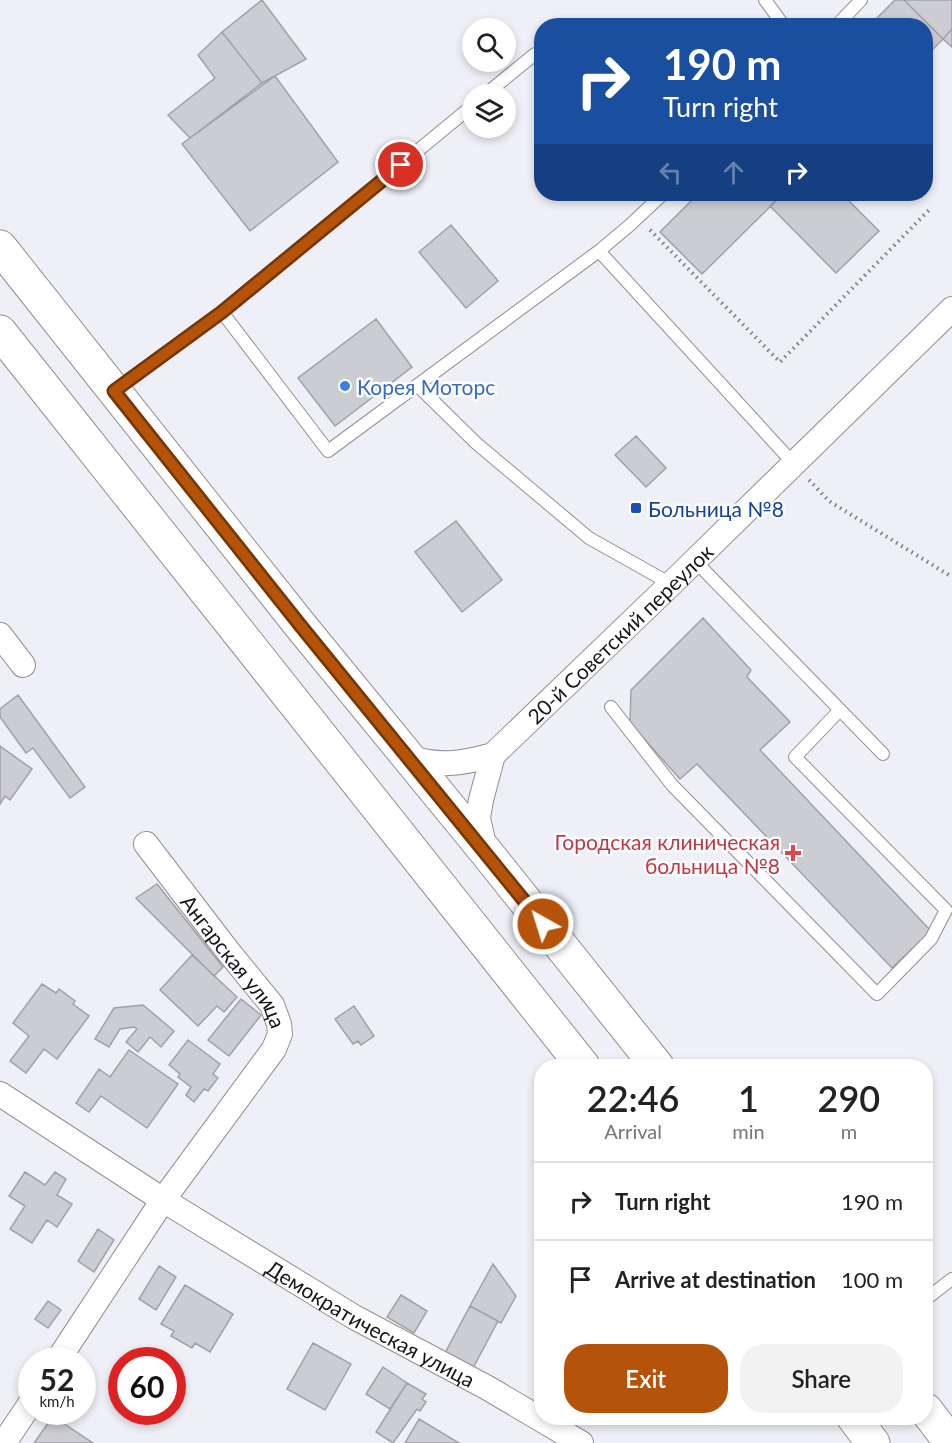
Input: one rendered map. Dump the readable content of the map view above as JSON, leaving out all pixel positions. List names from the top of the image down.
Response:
{
  "streets": {
    "street": ["20-й Советский переулок", "Ангарская улица", "Демократическая улица"]
  },
  "crossings": [
    ["Ангарская улица", "Демократическая улица"]
  ],
  "places": {
    "other": ["Корея Моторс"],
    "transit": ["Больница №8"],
    "health": ["Городская клиническая больница №8"]
  },
  "page": {
    "turn": ["190 m", "Turn right"],
    "eta": [
      "22:46",
      "Arrival",
      "1",
      "min",
      "290",
      "m"
    ],
    "list": [
      {
        "name": "Turn right",
        "value": "190 m"
      },
      {
        "name": "Arrive at destination",
        "value": "100 m"
      }
    ],
    "buttons": ["Exit", "Share"],
    "speed": "52 km/h",
    "limit": "60"
  }
}
